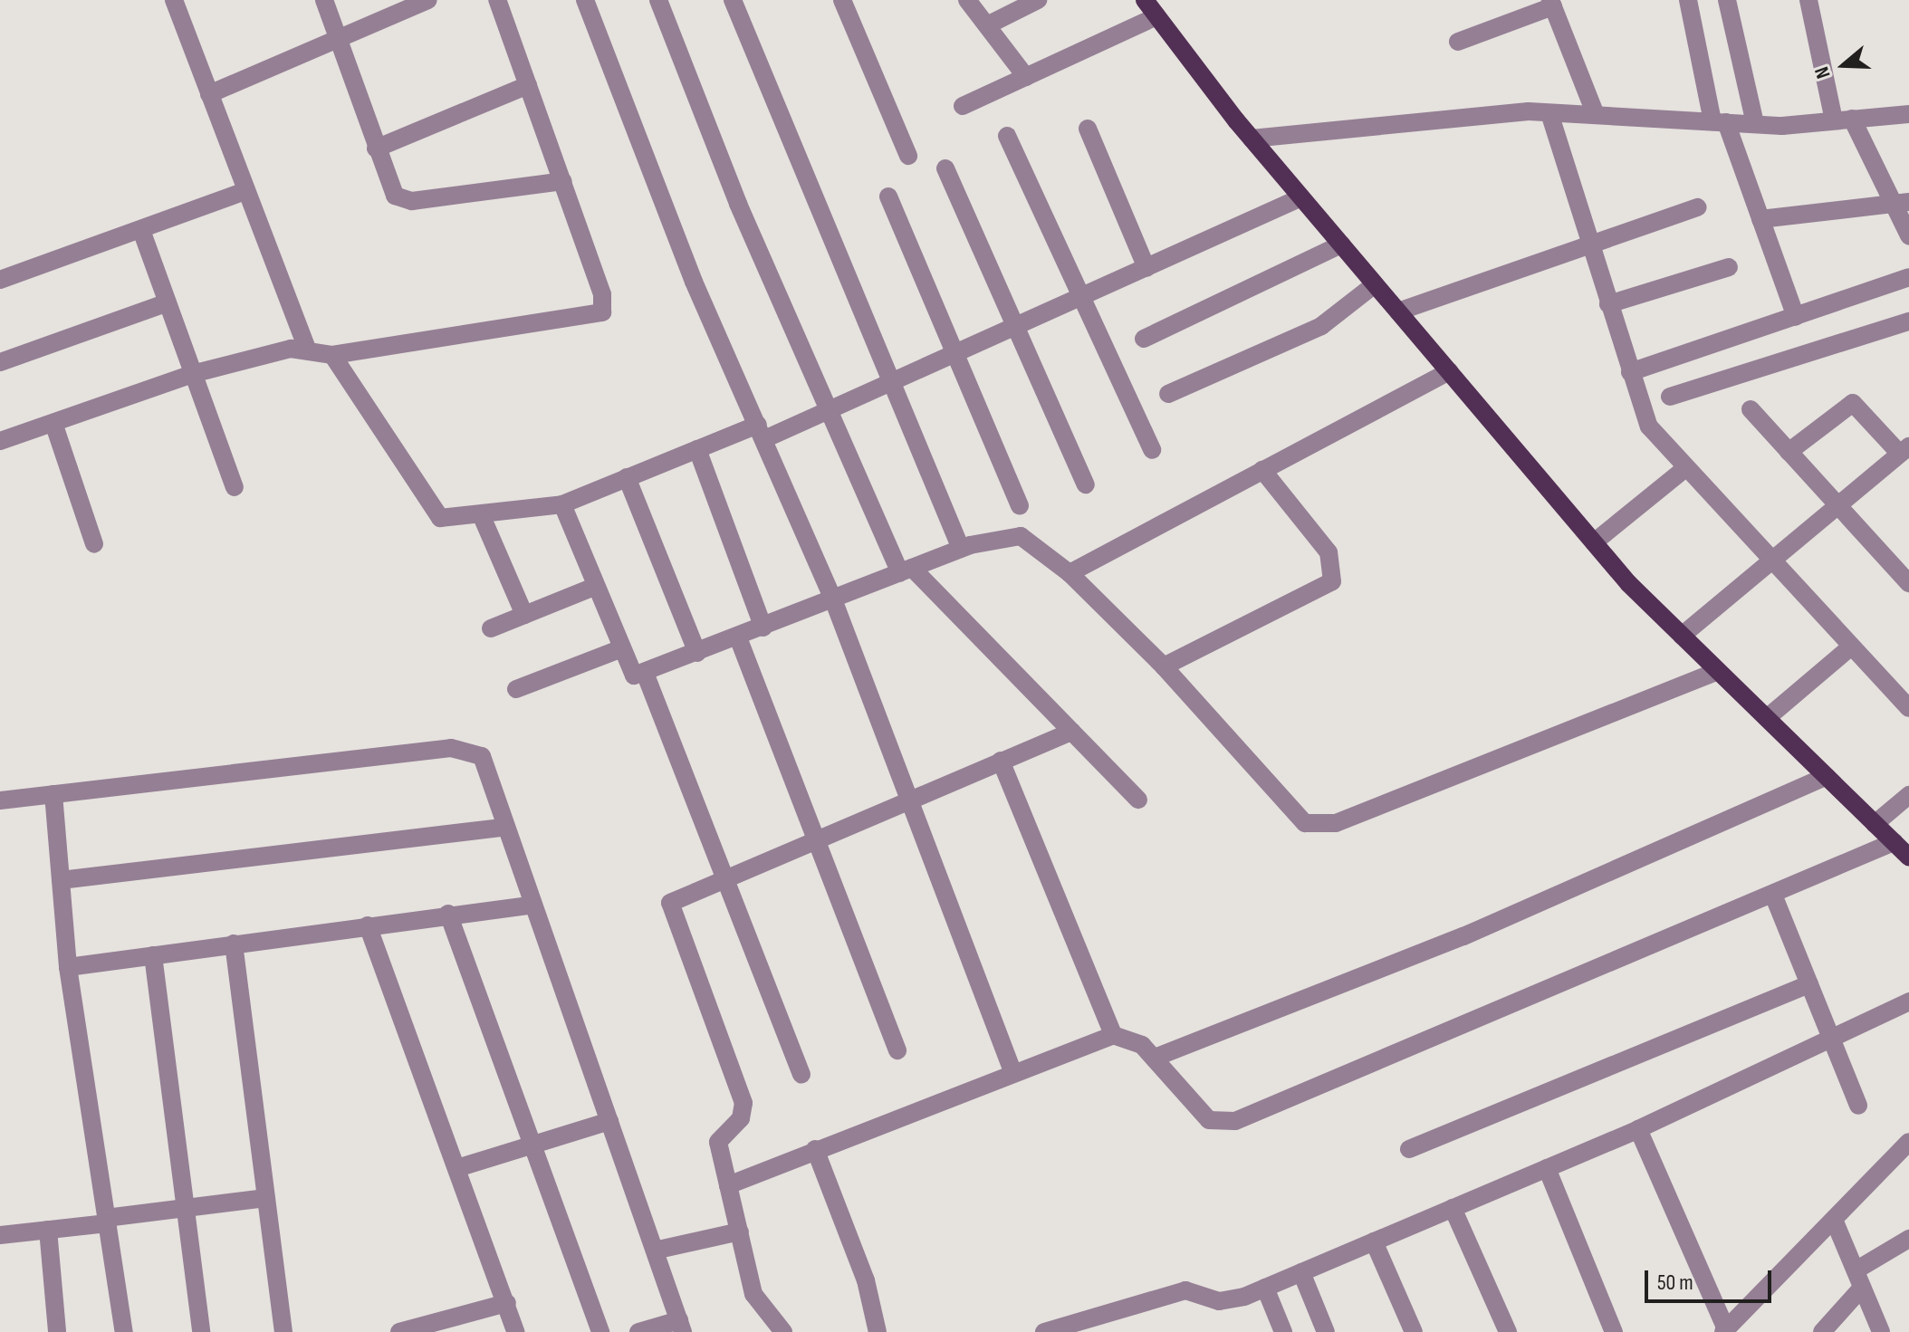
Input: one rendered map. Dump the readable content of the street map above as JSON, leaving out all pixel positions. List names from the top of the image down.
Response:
{
  "scale_bar": "50 m",
  "north": "left"
}
